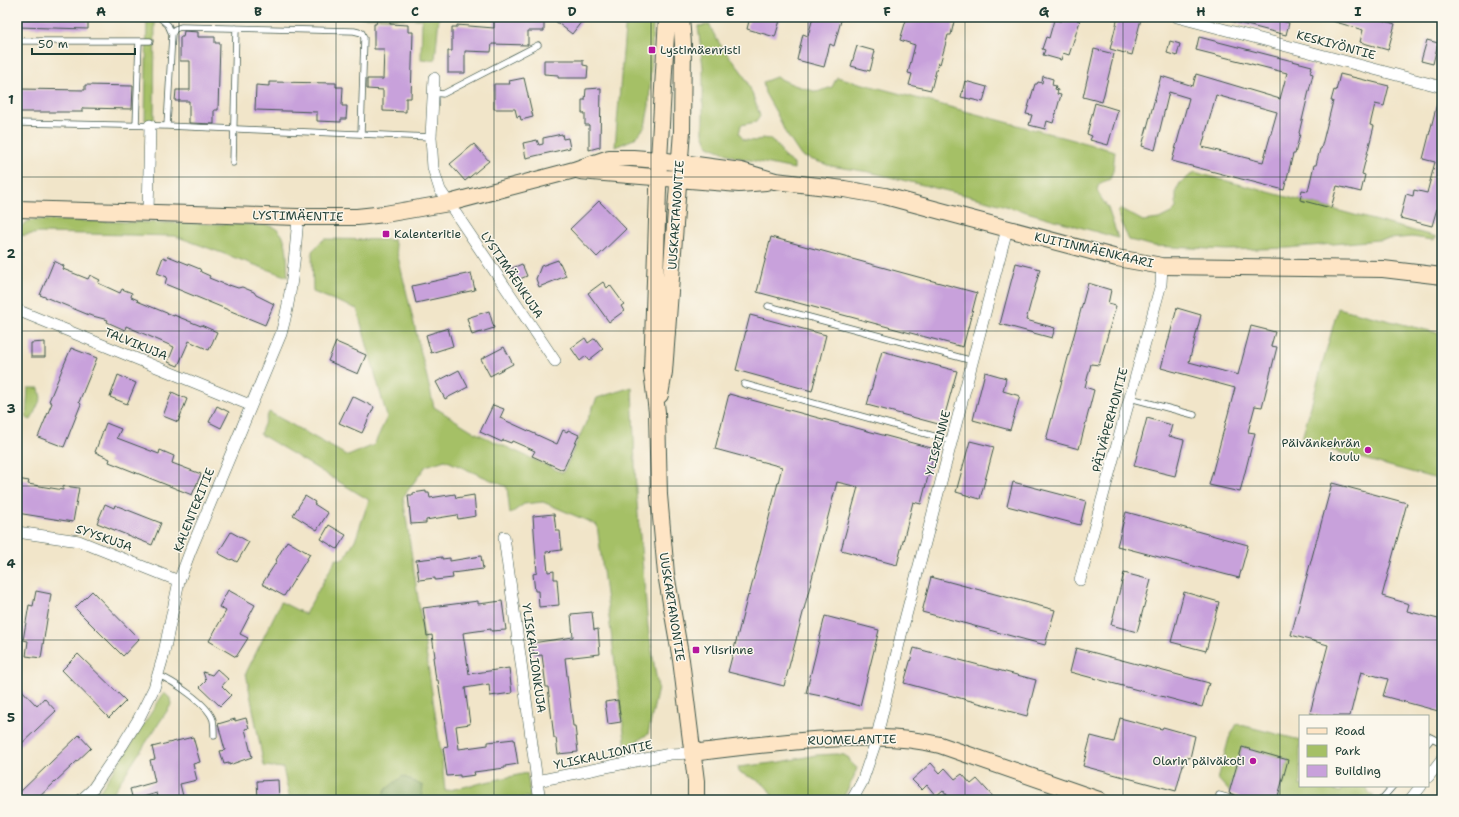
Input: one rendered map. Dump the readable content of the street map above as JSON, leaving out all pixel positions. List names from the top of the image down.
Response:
{
  "streets": {
    "street": [
      "KESKIYÖNTIE",
      "UUSKARTANONTIE",
      "LYSTIMÄENTIE",
      "KUITINMÄENKAARI",
      "LYSTIMÄENKUJA",
      "TALVIKUJA",
      "PÄIVÄPERHONTIE",
      "YLISRINNE",
      "KALENTERITIE",
      "SYYSKUJA",
      "YLISKALLIONKUJA",
      "RUOMELANTIE",
      "YLISKALLIONTIE"
    ]
  },
  "crossings": [
    ["UUSKARTANONTIE", "LYSTIMÄENTIE"],
    ["UUSKARTANONTIE", "KUITINMÄENKAARI"],
    ["UUSKARTANONTIE", "RUOMELANTIE"],
    ["UUSKARTANONTIE", "YLISKALLIONTIE"],
    ["LYSTIMÄENTIE", "KUITINMÄENKAARI"],
    ["LYSTIMÄENTIE", "LYSTIMÄENKUJA"],
    ["LYSTIMÄENTIE", "KALENTERITIE"],
    ["KUITINMÄENKAARI", "PÄIVÄPERHONTIE"],
    ["KUITINMÄENKAARI", "YLISRINNE"],
    ["YLISRINNE", "RUOMELANTIE"],
    ["KALENTERITIE", "SYYSKUJA"],
    ["YLISKALLIONKUJA", "YLISKALLIONTIE"],
    ["RUOMELANTIE", "YLISKALLIONTIE"]
  ],
  "places": {
    "transit": ["Lystimäenristi", "Kalenteritie", "Ylisrinne"],
    "other": ["Päivänkehrän koulu", "Olarin päiväkoti"]
  },
  "legend": ["Road", "Park", "Building"],
  "scale_bar": "50 m",
  "grid": {
    "columns": [
      "A",
      "B",
      "C",
      "D",
      "E",
      "F",
      "G",
      "H",
      "I"
    ],
    "rows": [
      "1",
      "2",
      "3",
      "4",
      "5"
    ]
  }
}
